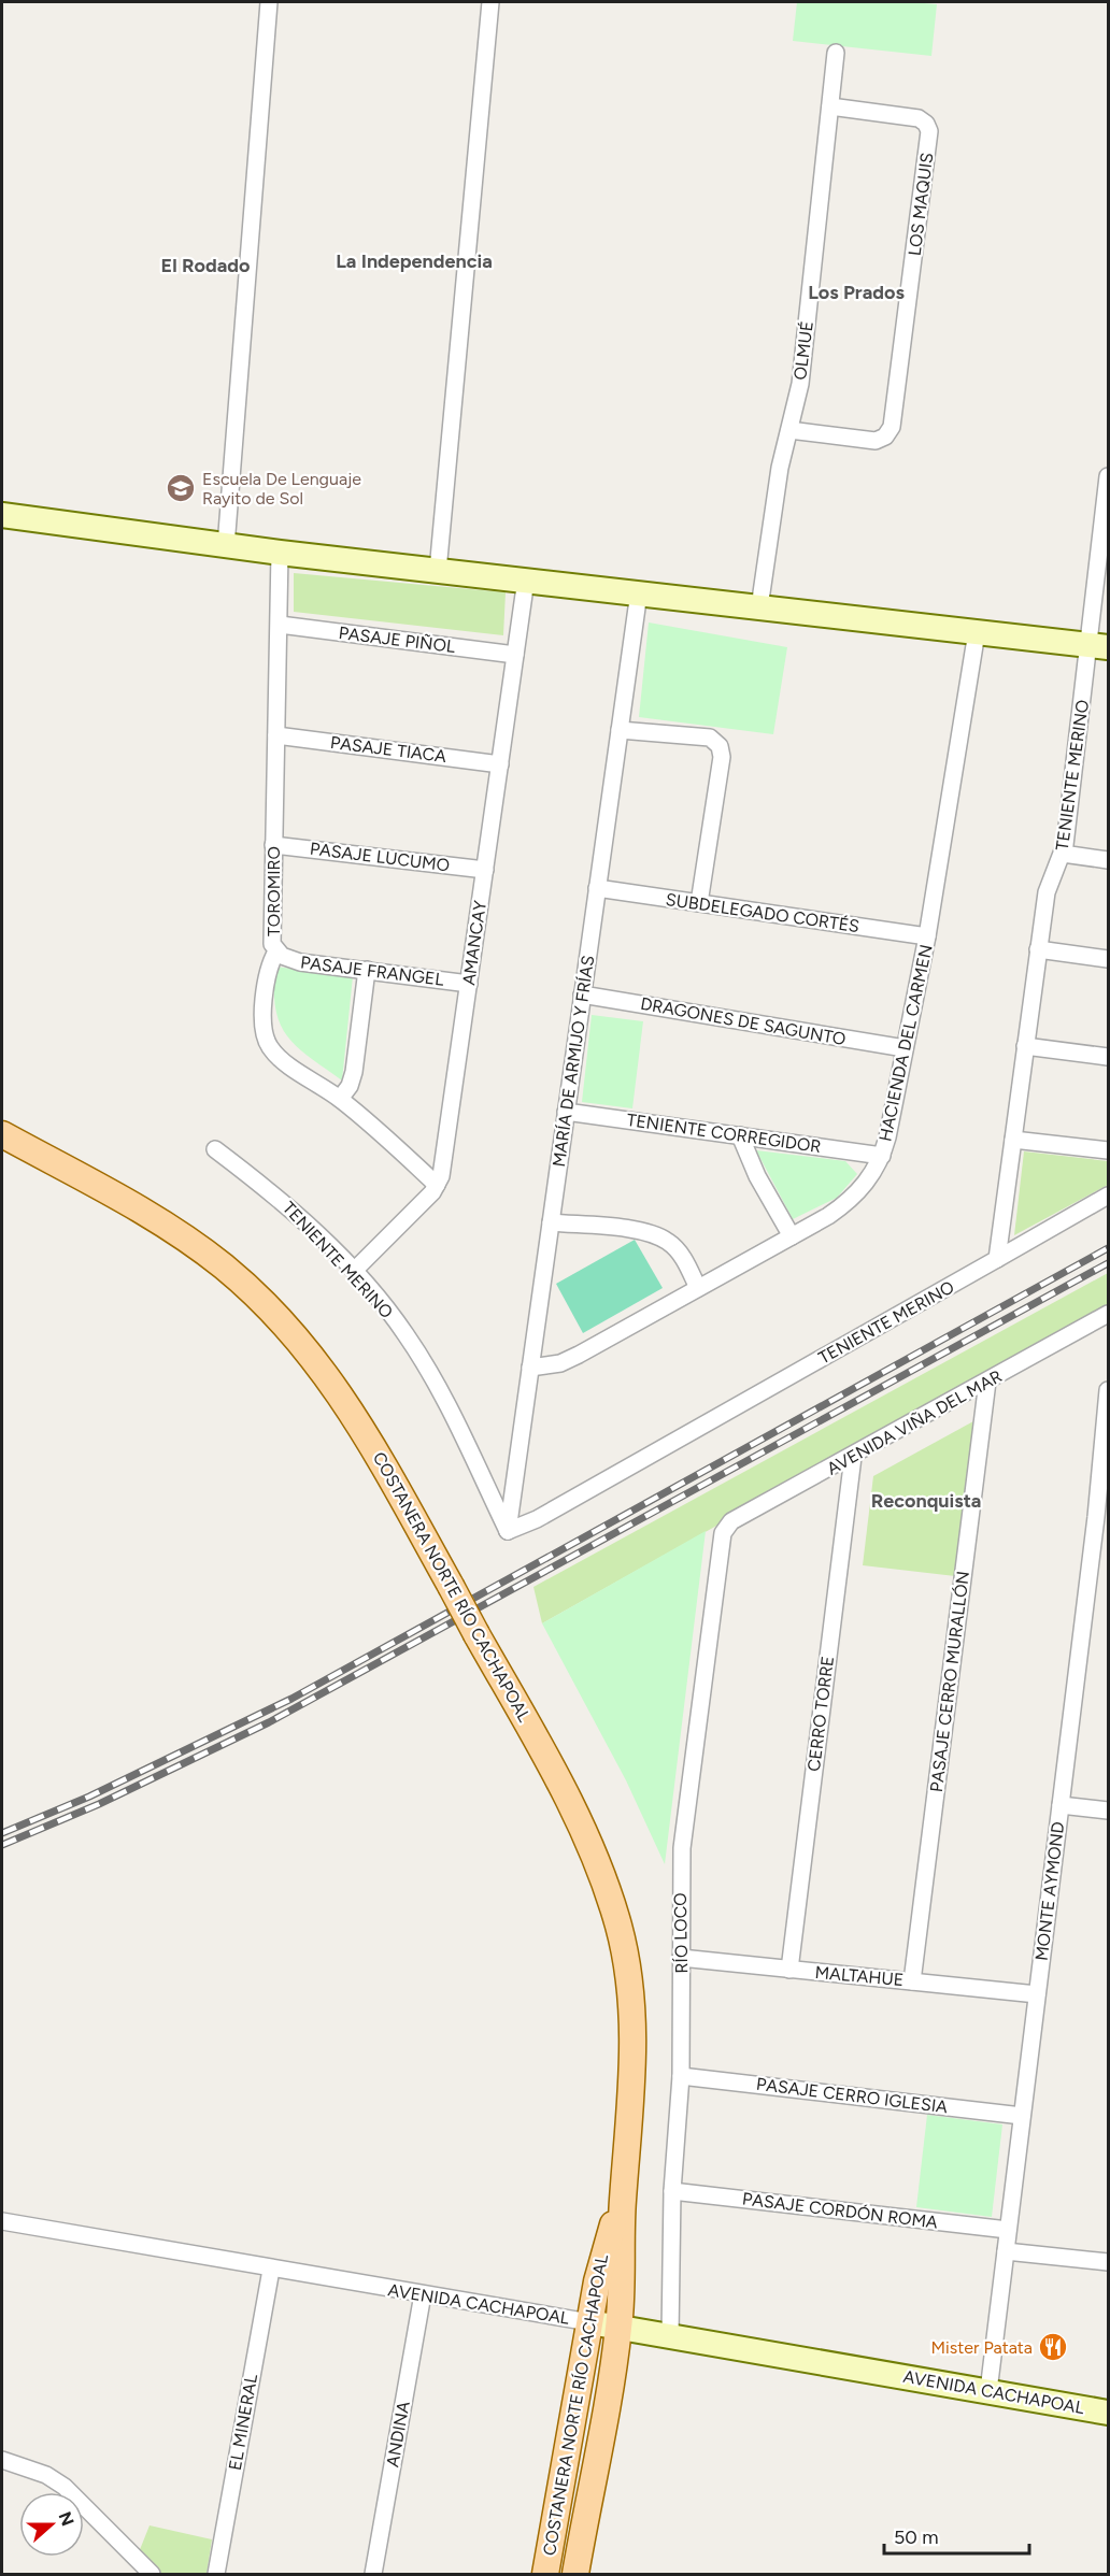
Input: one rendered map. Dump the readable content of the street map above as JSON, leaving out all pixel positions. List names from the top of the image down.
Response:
{
  "streets": {
    "main road": ["COSTANERA NORTE RÍO CACHAPOAL", "AVENIDA CACHAPOAL"],
    "street": [
      "LOS MAQUIS",
      "OLMUÉ",
      "PASAJE PIÑOL",
      "PASAJE TIACA",
      "TENIENTE MERINO",
      "PASAJE LUCUMO",
      "TOROMIRO",
      "SUBDELEGADO CORTÉS",
      "AMANCAY",
      "PASAJE FRANGEL",
      "DRAGONES DE SAGUNTO",
      "HACIENDA DEL CARMEN",
      "MARÍA DE ARMIJO Y FRÍAS",
      "TENIENTE CORREGIDOR",
      "AVENIDA VIÑA DEL MAR",
      "PASAJE CERRO MURALLÓN",
      "CERRO TORRE",
      "MONTE AYMOND",
      "RÍO LOCO",
      "MALTAHUE",
      "PASAJE CERRO IGLESIA",
      "PASAJE CORDÓN ROMA",
      "EL MINERAL",
      "ANDINA"
    ]
  },
  "crossings": [
    ["LOS MAQUIS", "OLMUÉ"],
    ["PASAJE PIÑOL", "TOROMIRO"],
    ["PASAJE PIÑOL", "AMANCAY"],
    ["PASAJE TIACA", "TOROMIRO"],
    ["PASAJE TIACA", "AMANCAY"],
    ["TENIENTE MERINO", "AMANCAY"],
    ["TENIENTE MERINO", "MARÍA DE ARMIJO Y FRÍAS"],
    ["PASAJE LUCUMO", "TOROMIRO"],
    ["PASAJE LUCUMO", "AMANCAY"],
    ["TOROMIRO", "AMANCAY"],
    ["TOROMIRO", "PASAJE FRANGEL"],
    ["SUBDELEGADO CORTÉS", "HACIENDA DEL CARMEN"],
    ["SUBDELEGADO CORTÉS", "MARÍA DE ARMIJO Y FRÍAS"],
    ["AMANCAY", "PASAJE FRANGEL"],
    ["DRAGONES DE SAGUNTO", "HACIENDA DEL CARMEN"],
    ["DRAGONES DE SAGUNTO", "MARÍA DE ARMIJO Y FRÍAS"],
    ["HACIENDA DEL CARMEN", "MARÍA DE ARMIJO Y FRÍAS"],
    ["HACIENDA DEL CARMEN", "TENIENTE CORREGIDOR"],
    ["MARÍA DE ARMIJO Y FRÍAS", "TENIENTE CORREGIDOR"],
    ["AVENIDA VIÑA DEL MAR", "PASAJE CERRO MURALLÓN"],
    ["AVENIDA VIÑA DEL MAR", "CERRO TORRE"],
    ["AVENIDA VIÑA DEL MAR", "RÍO LOCO"],
    ["COSTANERA NORTE RÍO CACHAPOAL", "AVENIDA CACHAPOAL"],
    ["PASAJE CERRO MURALLÓN", "MALTAHUE"],
    ["CERRO TORRE", "MALTAHUE"],
    ["MONTE AYMOND", "MALTAHUE"],
    ["MONTE AYMOND", "PASAJE CERRO IGLESIA"],
    ["MONTE AYMOND", "PASAJE CORDÓN ROMA"],
    ["MONTE AYMOND", "AVENIDA CACHAPOAL"],
    ["RÍO LOCO", "MALTAHUE"],
    ["RÍO LOCO", "PASAJE CERRO IGLESIA"],
    ["RÍO LOCO", "PASAJE CORDÓN ROMA"],
    ["RÍO LOCO", "AVENIDA CACHAPOAL"],
    ["AVENIDA CACHAPOAL", "EL MINERAL"],
    ["AVENIDA CACHAPOAL", "ANDINA"]
  ],
  "districts": [
    "La Independencia",
    "El Rodado",
    "Los Prados",
    "Reconquista"
  ],
  "places": {
    "school or university": ["Escuela De Lenguaje Rayito de Sol"],
    "restaurant": ["Mister Patata"]
  },
  "scale_bar": "50 m",
  "north": "right"
}
